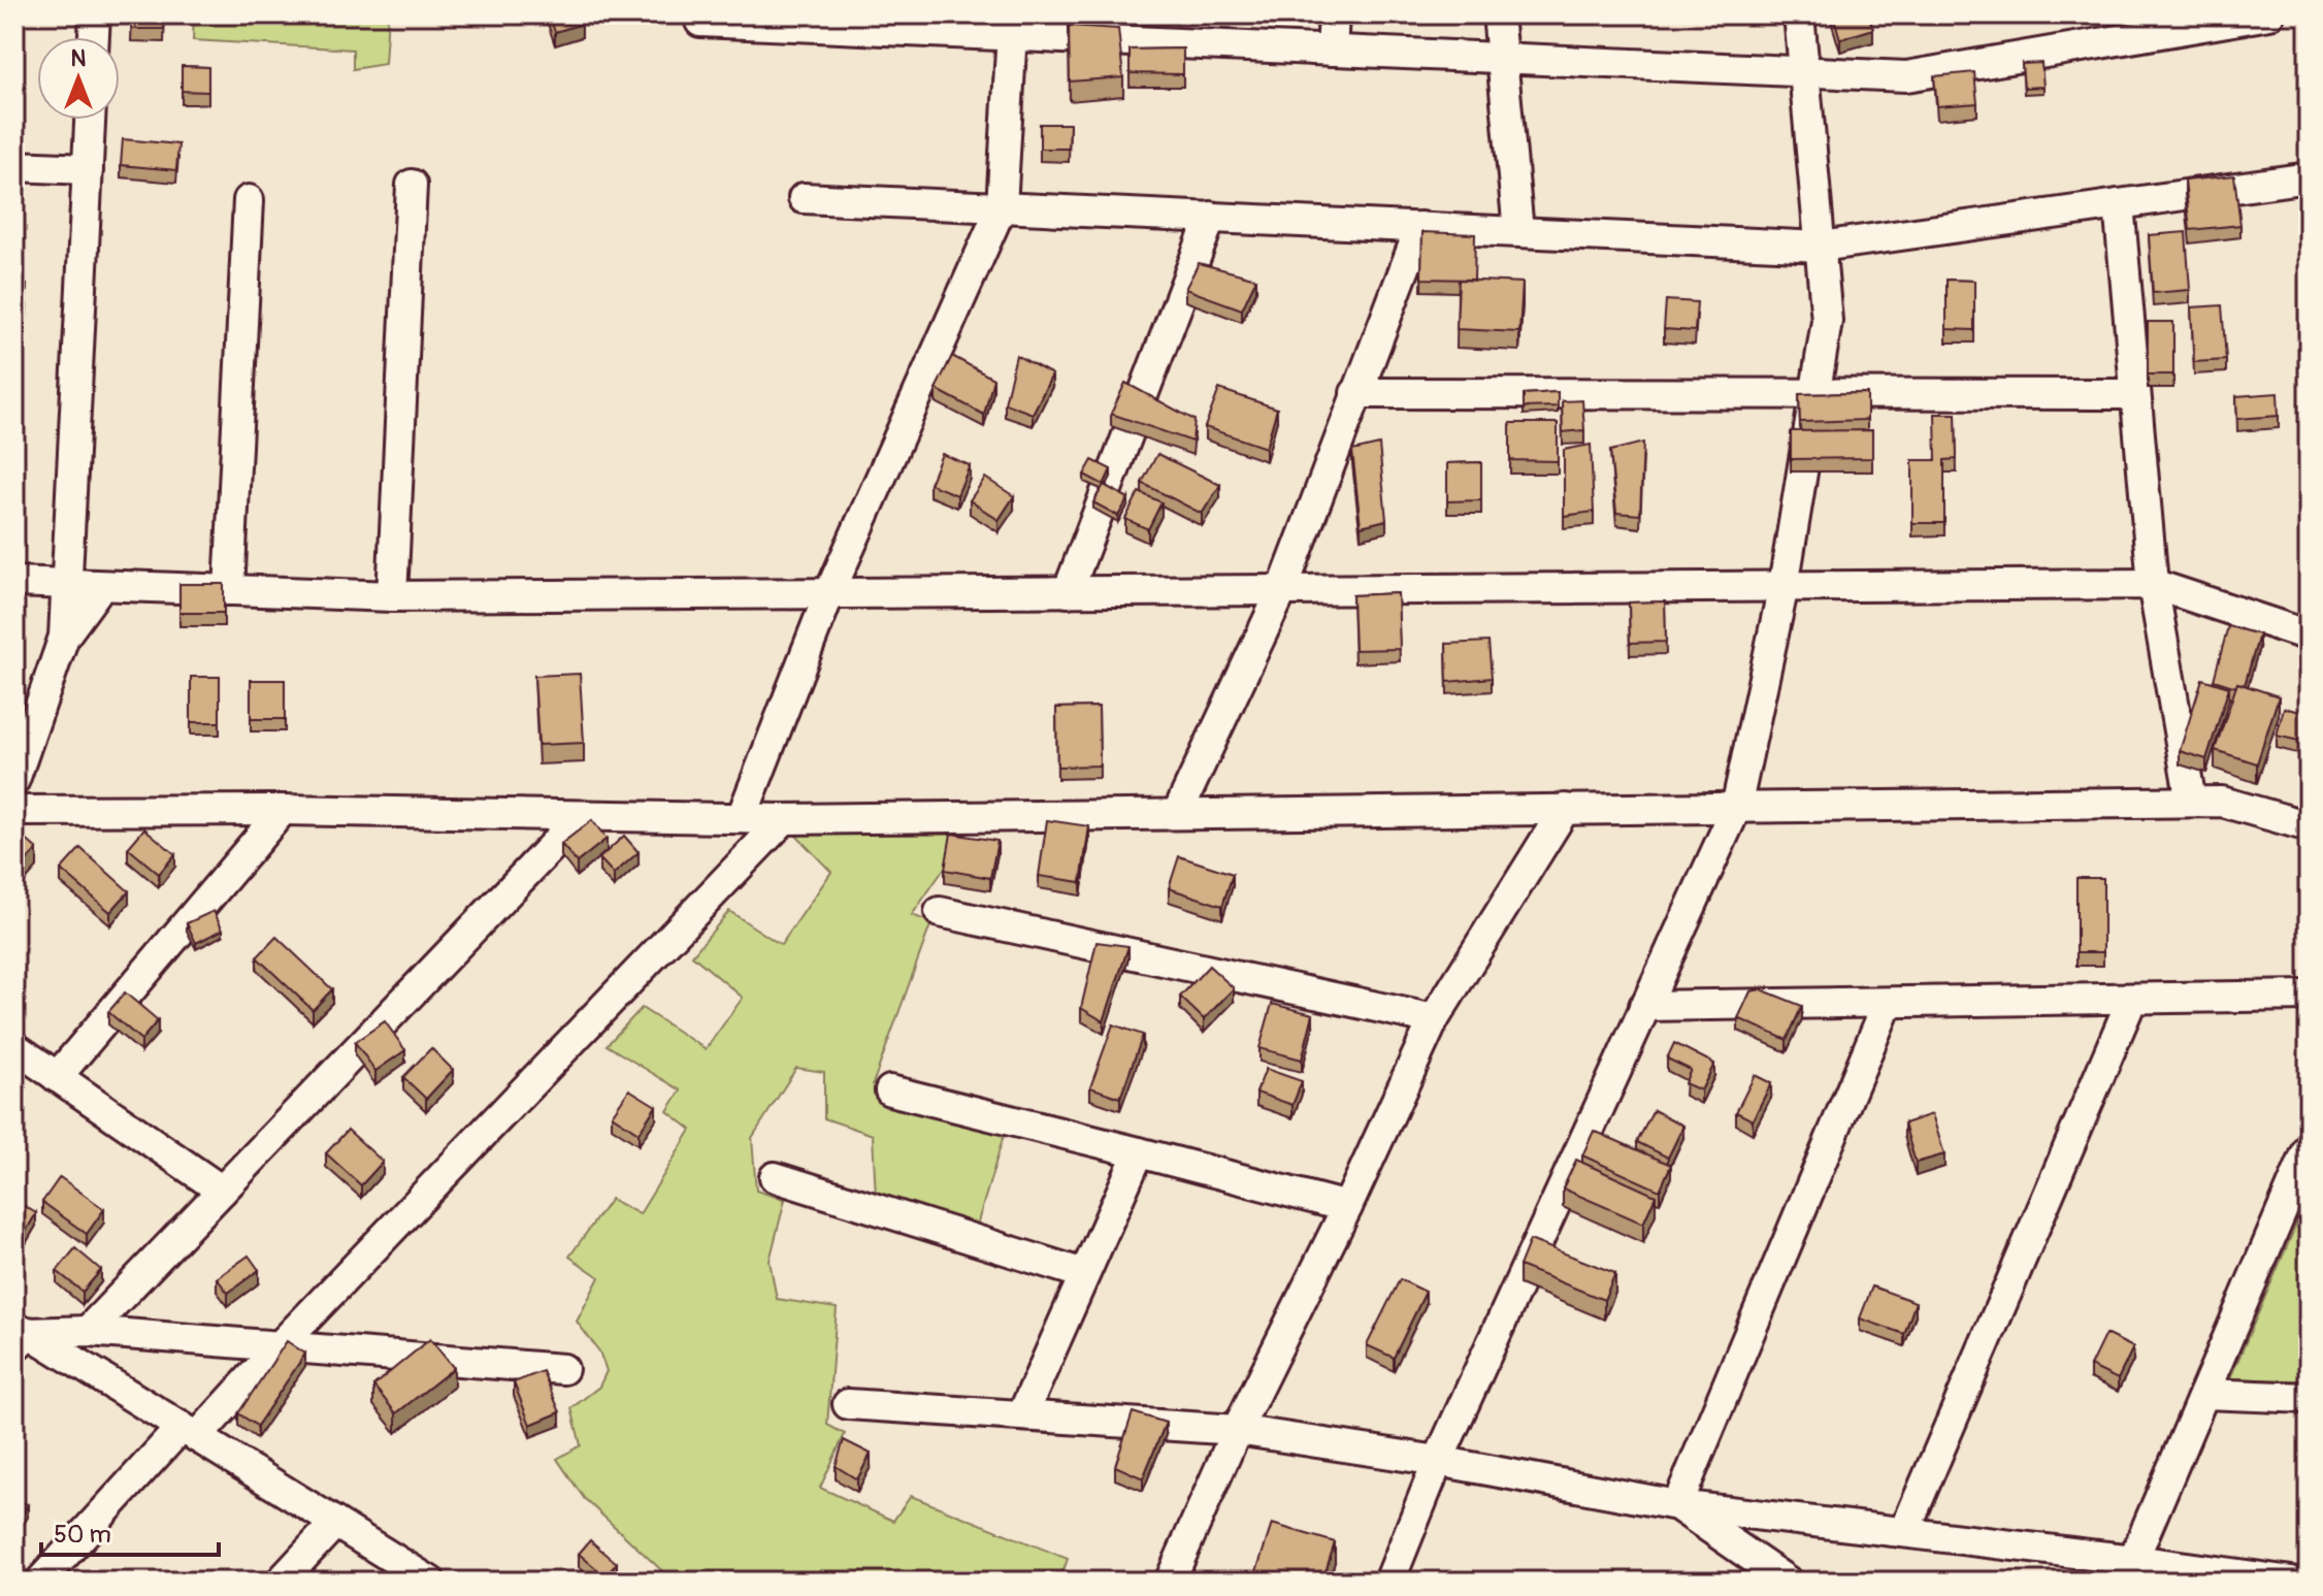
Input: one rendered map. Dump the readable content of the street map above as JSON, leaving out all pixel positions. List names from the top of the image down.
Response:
{
  "scale_bar": "50 m",
  "north": "top"
}
